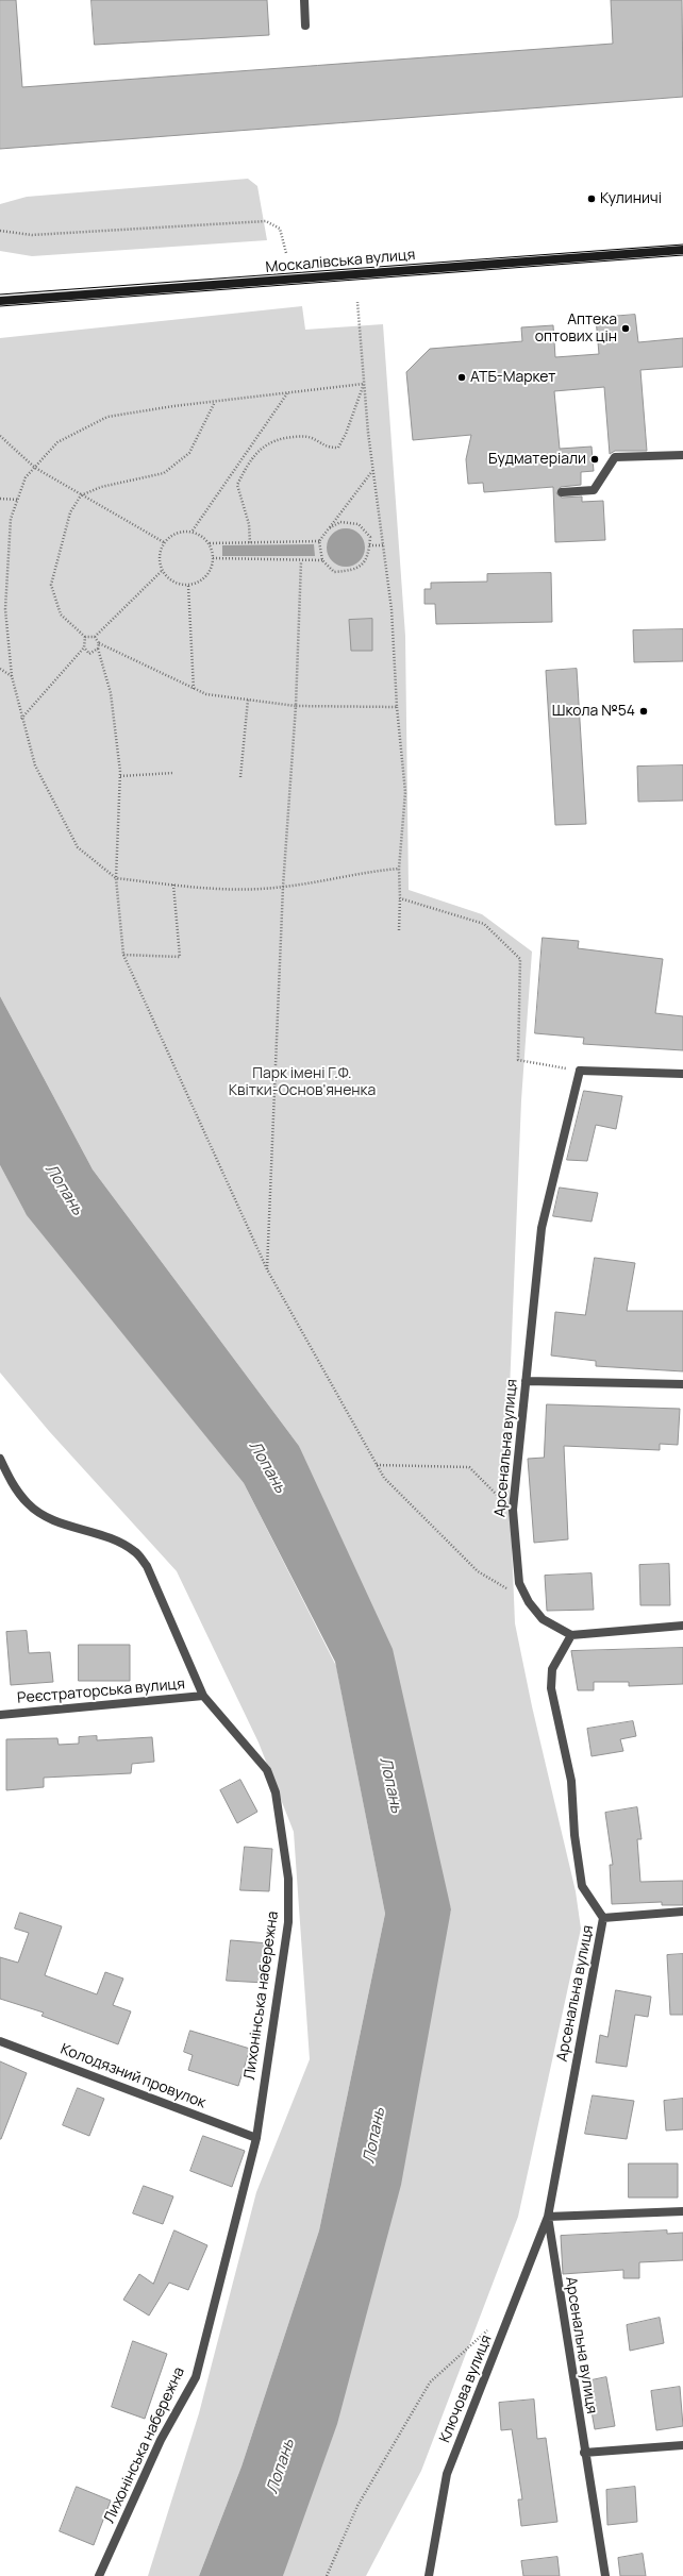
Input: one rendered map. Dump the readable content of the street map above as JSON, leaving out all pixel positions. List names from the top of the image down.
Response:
{
  "streets": {
    "street": [
      "Москалівська вулиця",
      "Арсенальна вулиця",
      "Реєстраторська вулиця",
      "Лихонінська набережна",
      "Колодязний провулок",
      "Ключова вулиця"
    ]
  },
  "crossings": [
    ["Арсенальна вулиця", "Ключова вулиця"],
    ["Реєстраторська вулиця", "Лихонінська набережна"],
    ["Лихонінська набережна", "Колодязний провулок"]
  ],
  "water": ["Лопань"],
  "parks": ["Парк імені Г.Ф. Квітки-Основ'яненка"],
  "places": [
    "Кулиничі",
    "Аптека оптових цін",
    "АТБ-Маркет",
    "Будматеріали",
    "Школа №54"
  ]
}
